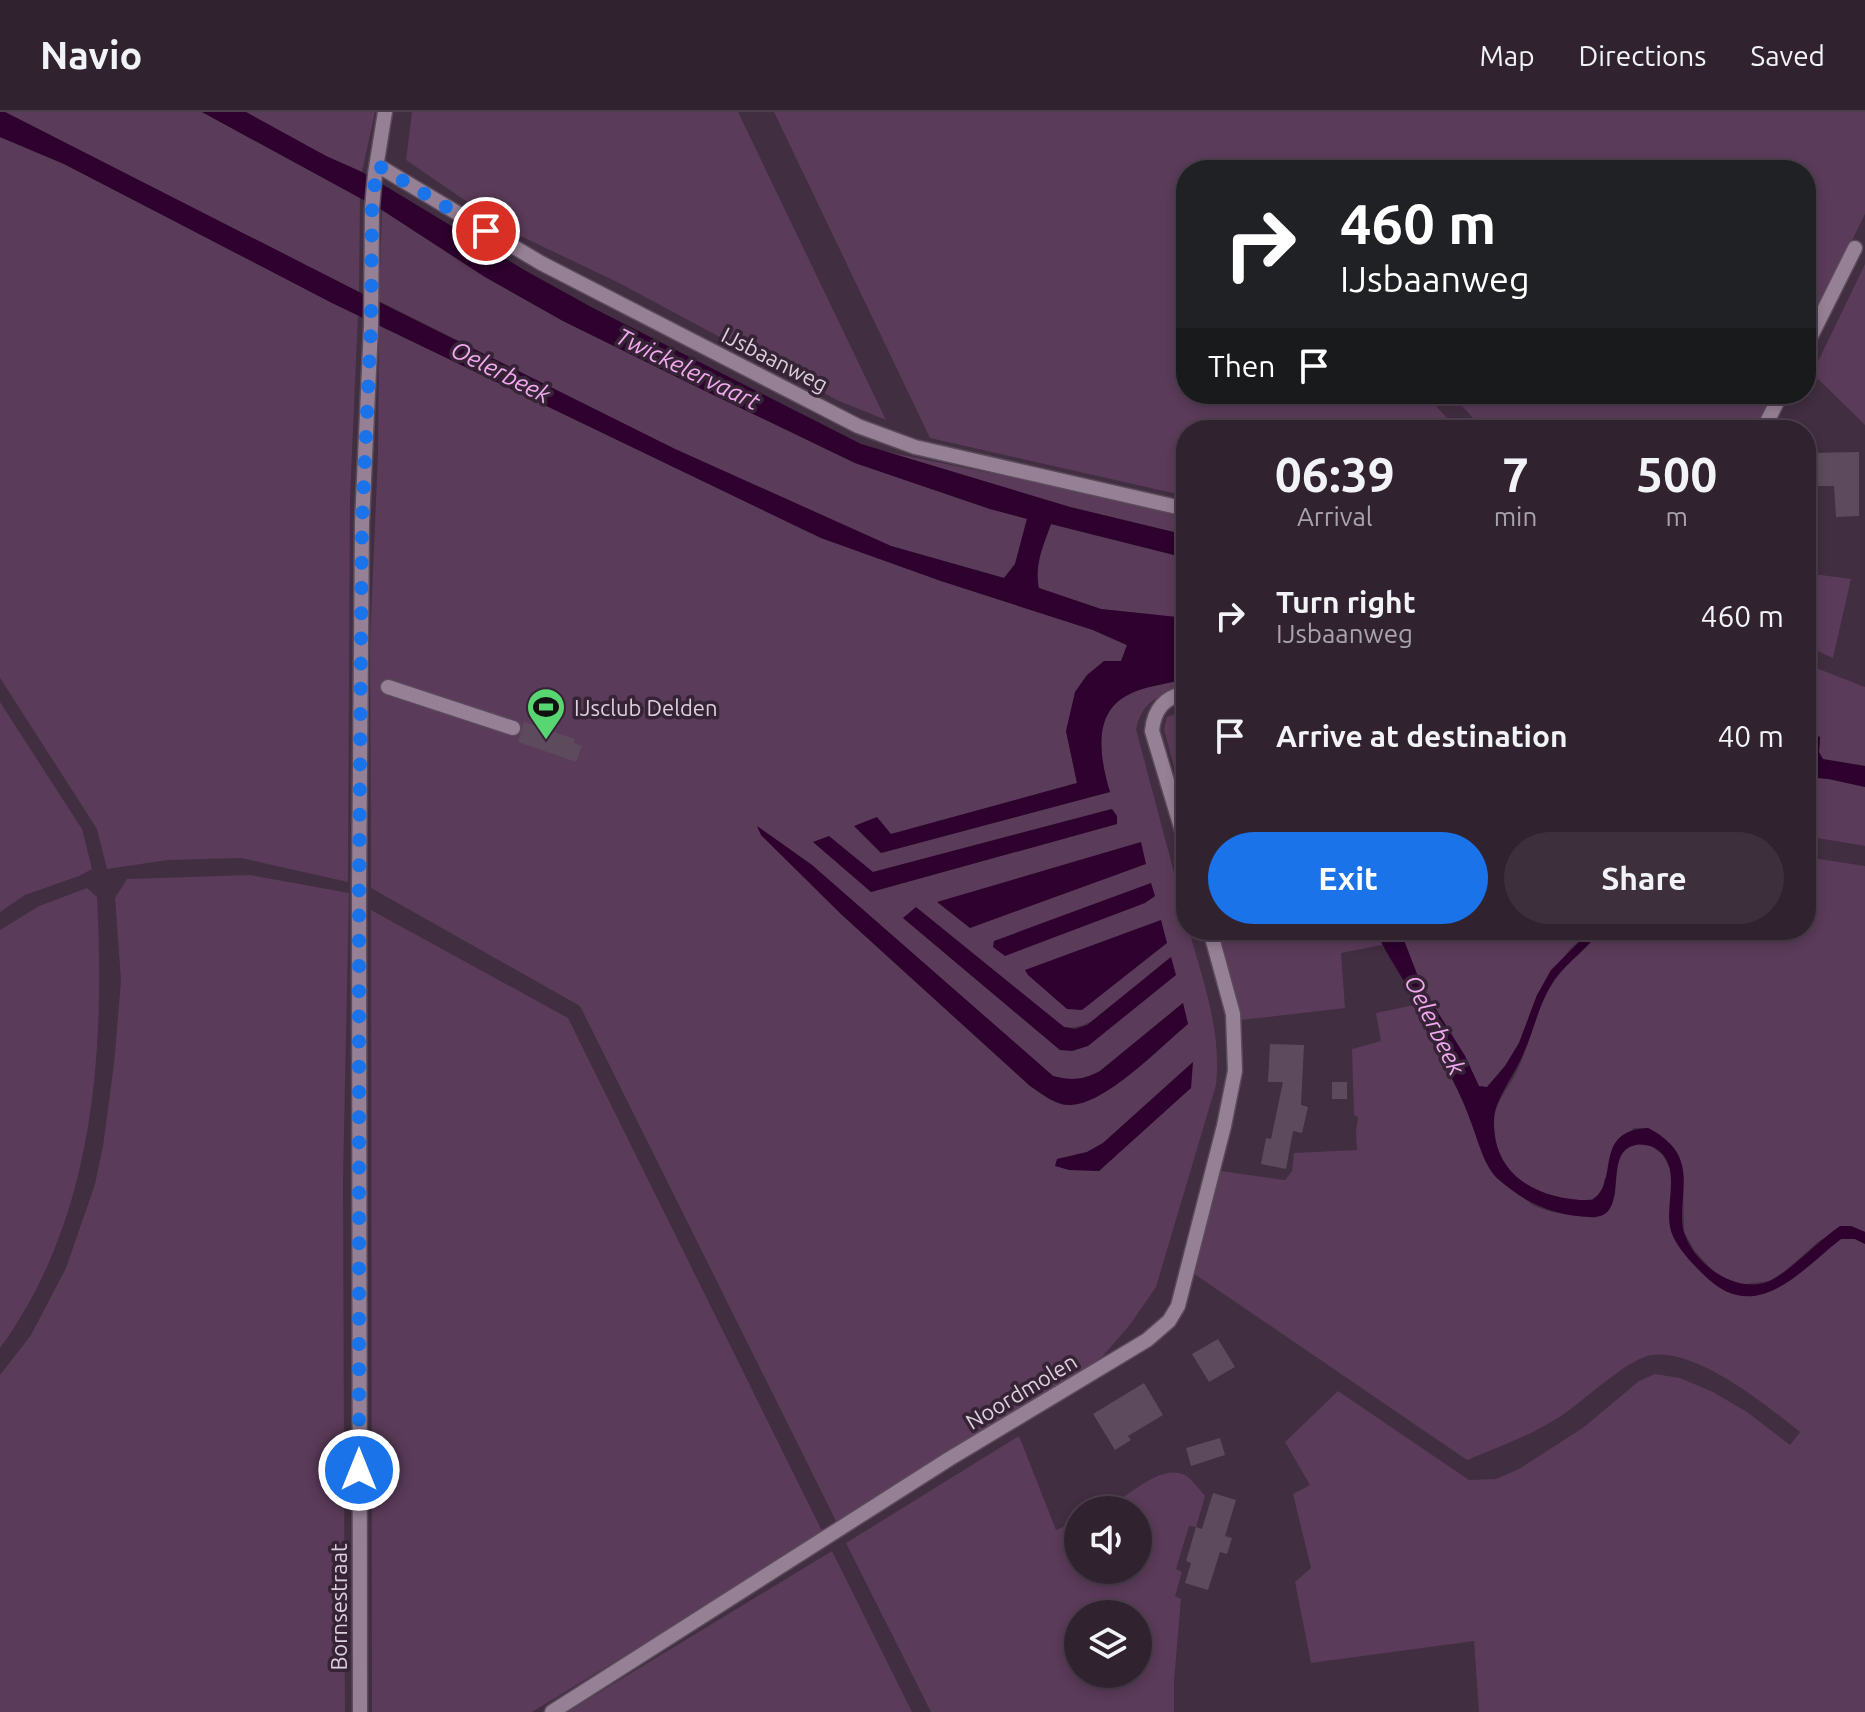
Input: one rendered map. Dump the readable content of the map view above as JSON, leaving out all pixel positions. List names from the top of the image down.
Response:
{
  "streets": {
    "street": ["IJsbaanweg", "Noordmolen", "Bornsestraat"]
  },
  "crossings": [
    ["IJsbaanweg", "Bornsestraat"]
  ],
  "water": ["Twickelervaart", "Oelerbeek"],
  "places": {
    "sports": ["IJsclub Delden"]
  },
  "page": {
    "header": "Navio",
    "nav": ["Map", "Directions", "Saved"],
    "turn": ["460 m", "IJsbaanweg"],
    "then": "Then",
    "eta": [
      "06:39",
      "Arrival",
      "7",
      "min",
      "500",
      "m"
    ],
    "list": [
      {
        "name": "Turn right",
        "note": "IJsbaanweg",
        "value": "460 m"
      },
      {
        "name": "Arrive at destination",
        "value": "40 m"
      }
    ],
    "buttons": ["Exit", "Share"]
  }
}
